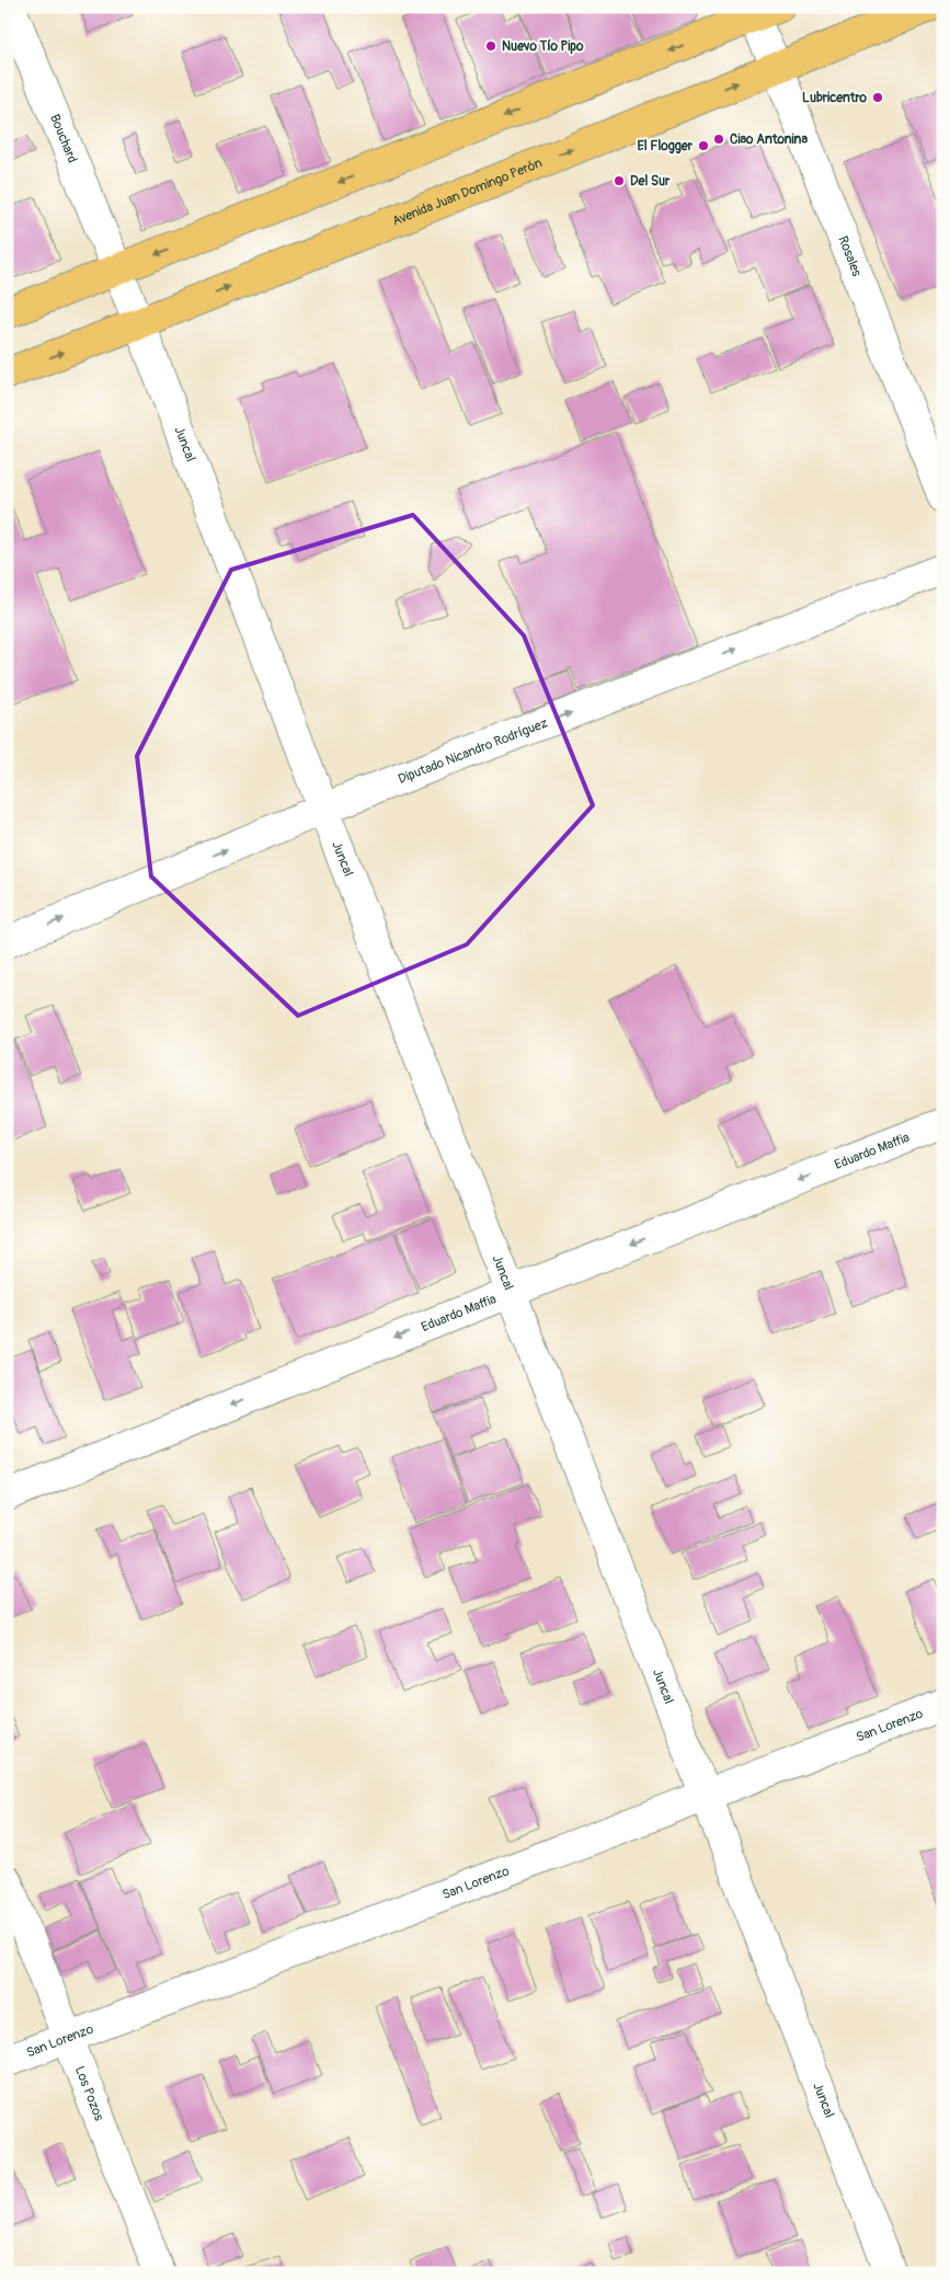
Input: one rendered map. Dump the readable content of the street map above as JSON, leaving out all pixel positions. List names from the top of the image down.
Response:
{
  "streets": {
    "main road": ["Avenida Juan Domingo Perón"],
    "street": [
      "Bouchard",
      "Rosales",
      "Juncal",
      "Diputado Nicandro Rodríguez",
      "Eduardo Maffia",
      "San Lorenzo",
      "Los Pozos"
    ]
  },
  "crossings": [
    ["Bouchard", "Juncal"],
    ["Avenida Juan Domingo Perón", "Rosales"],
    ["Avenida Juan Domingo Perón", "Juncal"],
    ["Juncal", "Diputado Nicandro Rodríguez"],
    ["Juncal", "Eduardo Maffia"],
    ["Juncal", "San Lorenzo"],
    ["San Lorenzo", "Los Pozos"]
  ],
  "one_way": ["Diputado Nicandro Rodríguez", "Eduardo Maffia"],
  "places": [
    "Nuevo Tío Pipo",
    "Lubricentro",
    "Ciao Antonina",
    "El Flogger",
    "Del Sur"
  ]
}
